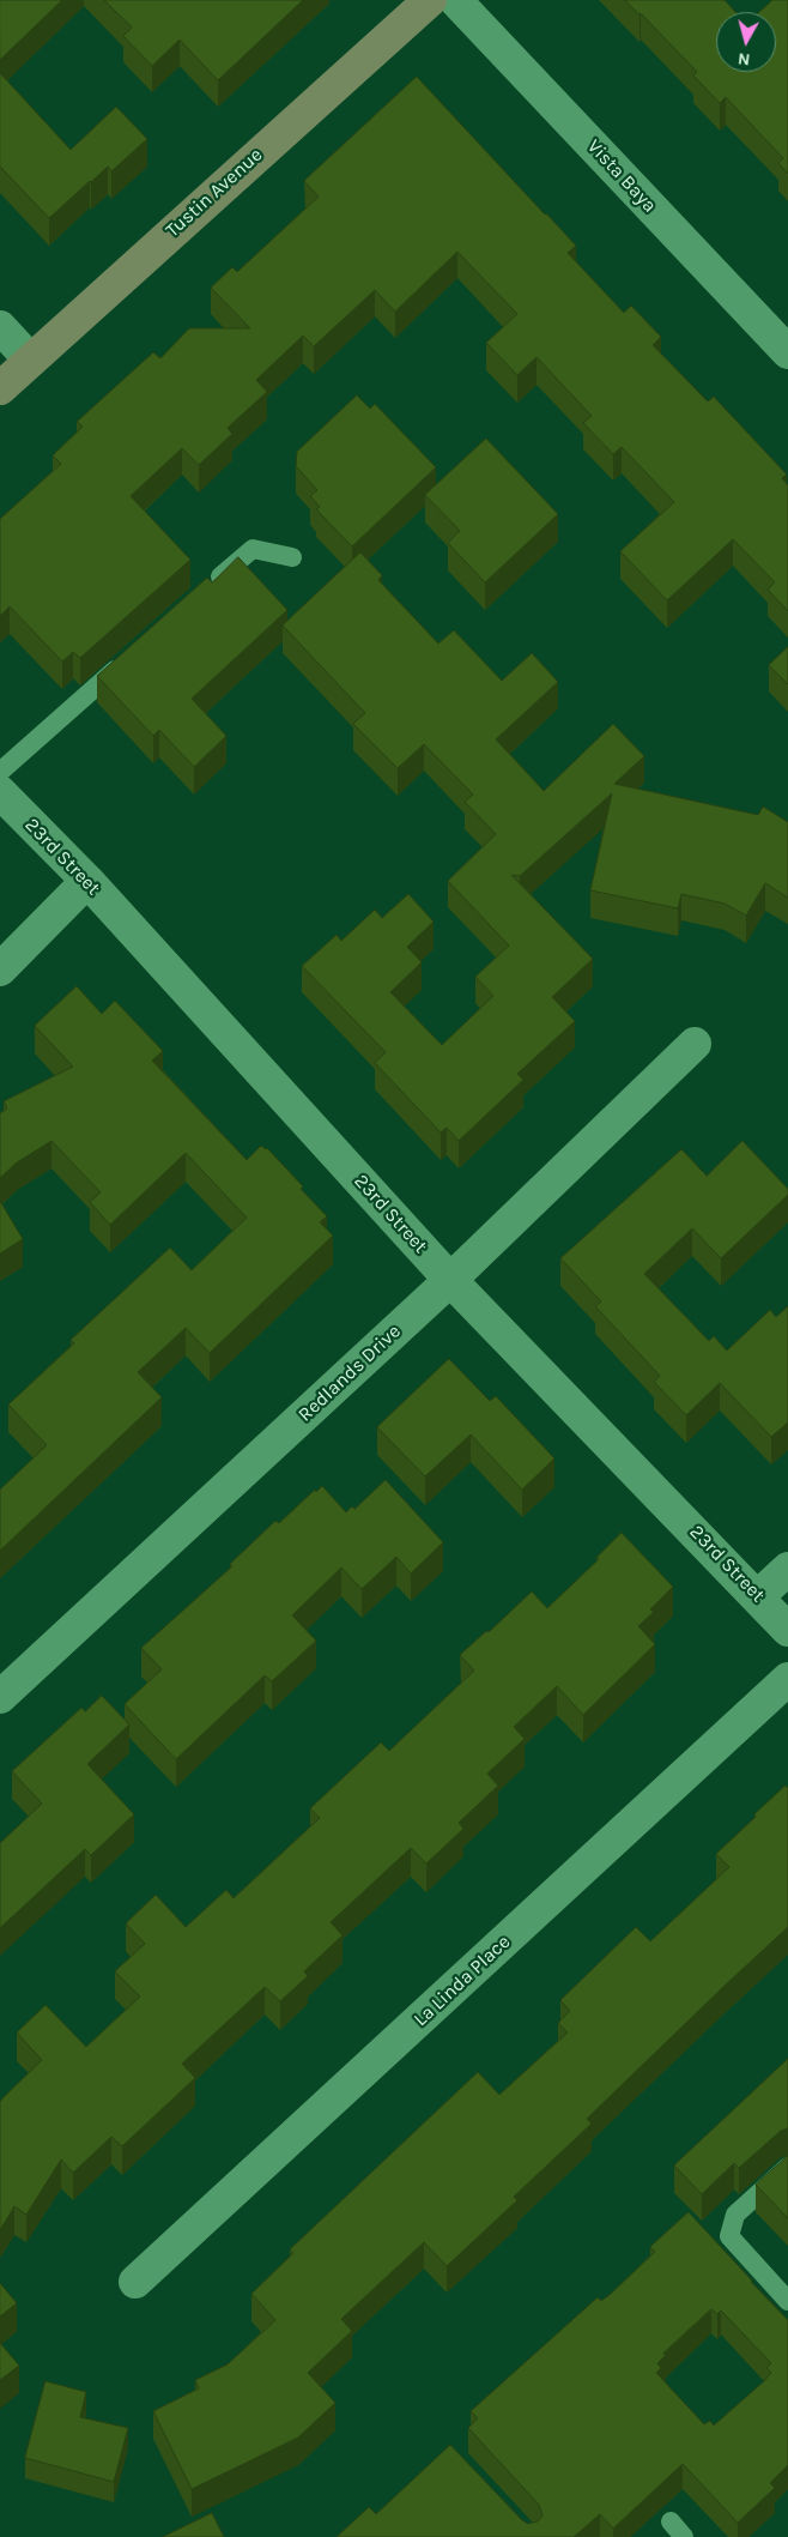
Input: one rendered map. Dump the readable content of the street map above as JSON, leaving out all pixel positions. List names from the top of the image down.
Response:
{
  "streets": {
    "street": [
      "Vista Baya",
      "Tustin Avenue",
      "23rd Street",
      "Redlands Drive",
      "La Linda Place"
    ]
  },
  "crossings": [
    ["23rd Street", "Redlands Drive"]
  ],
  "north": "bottom"
}
